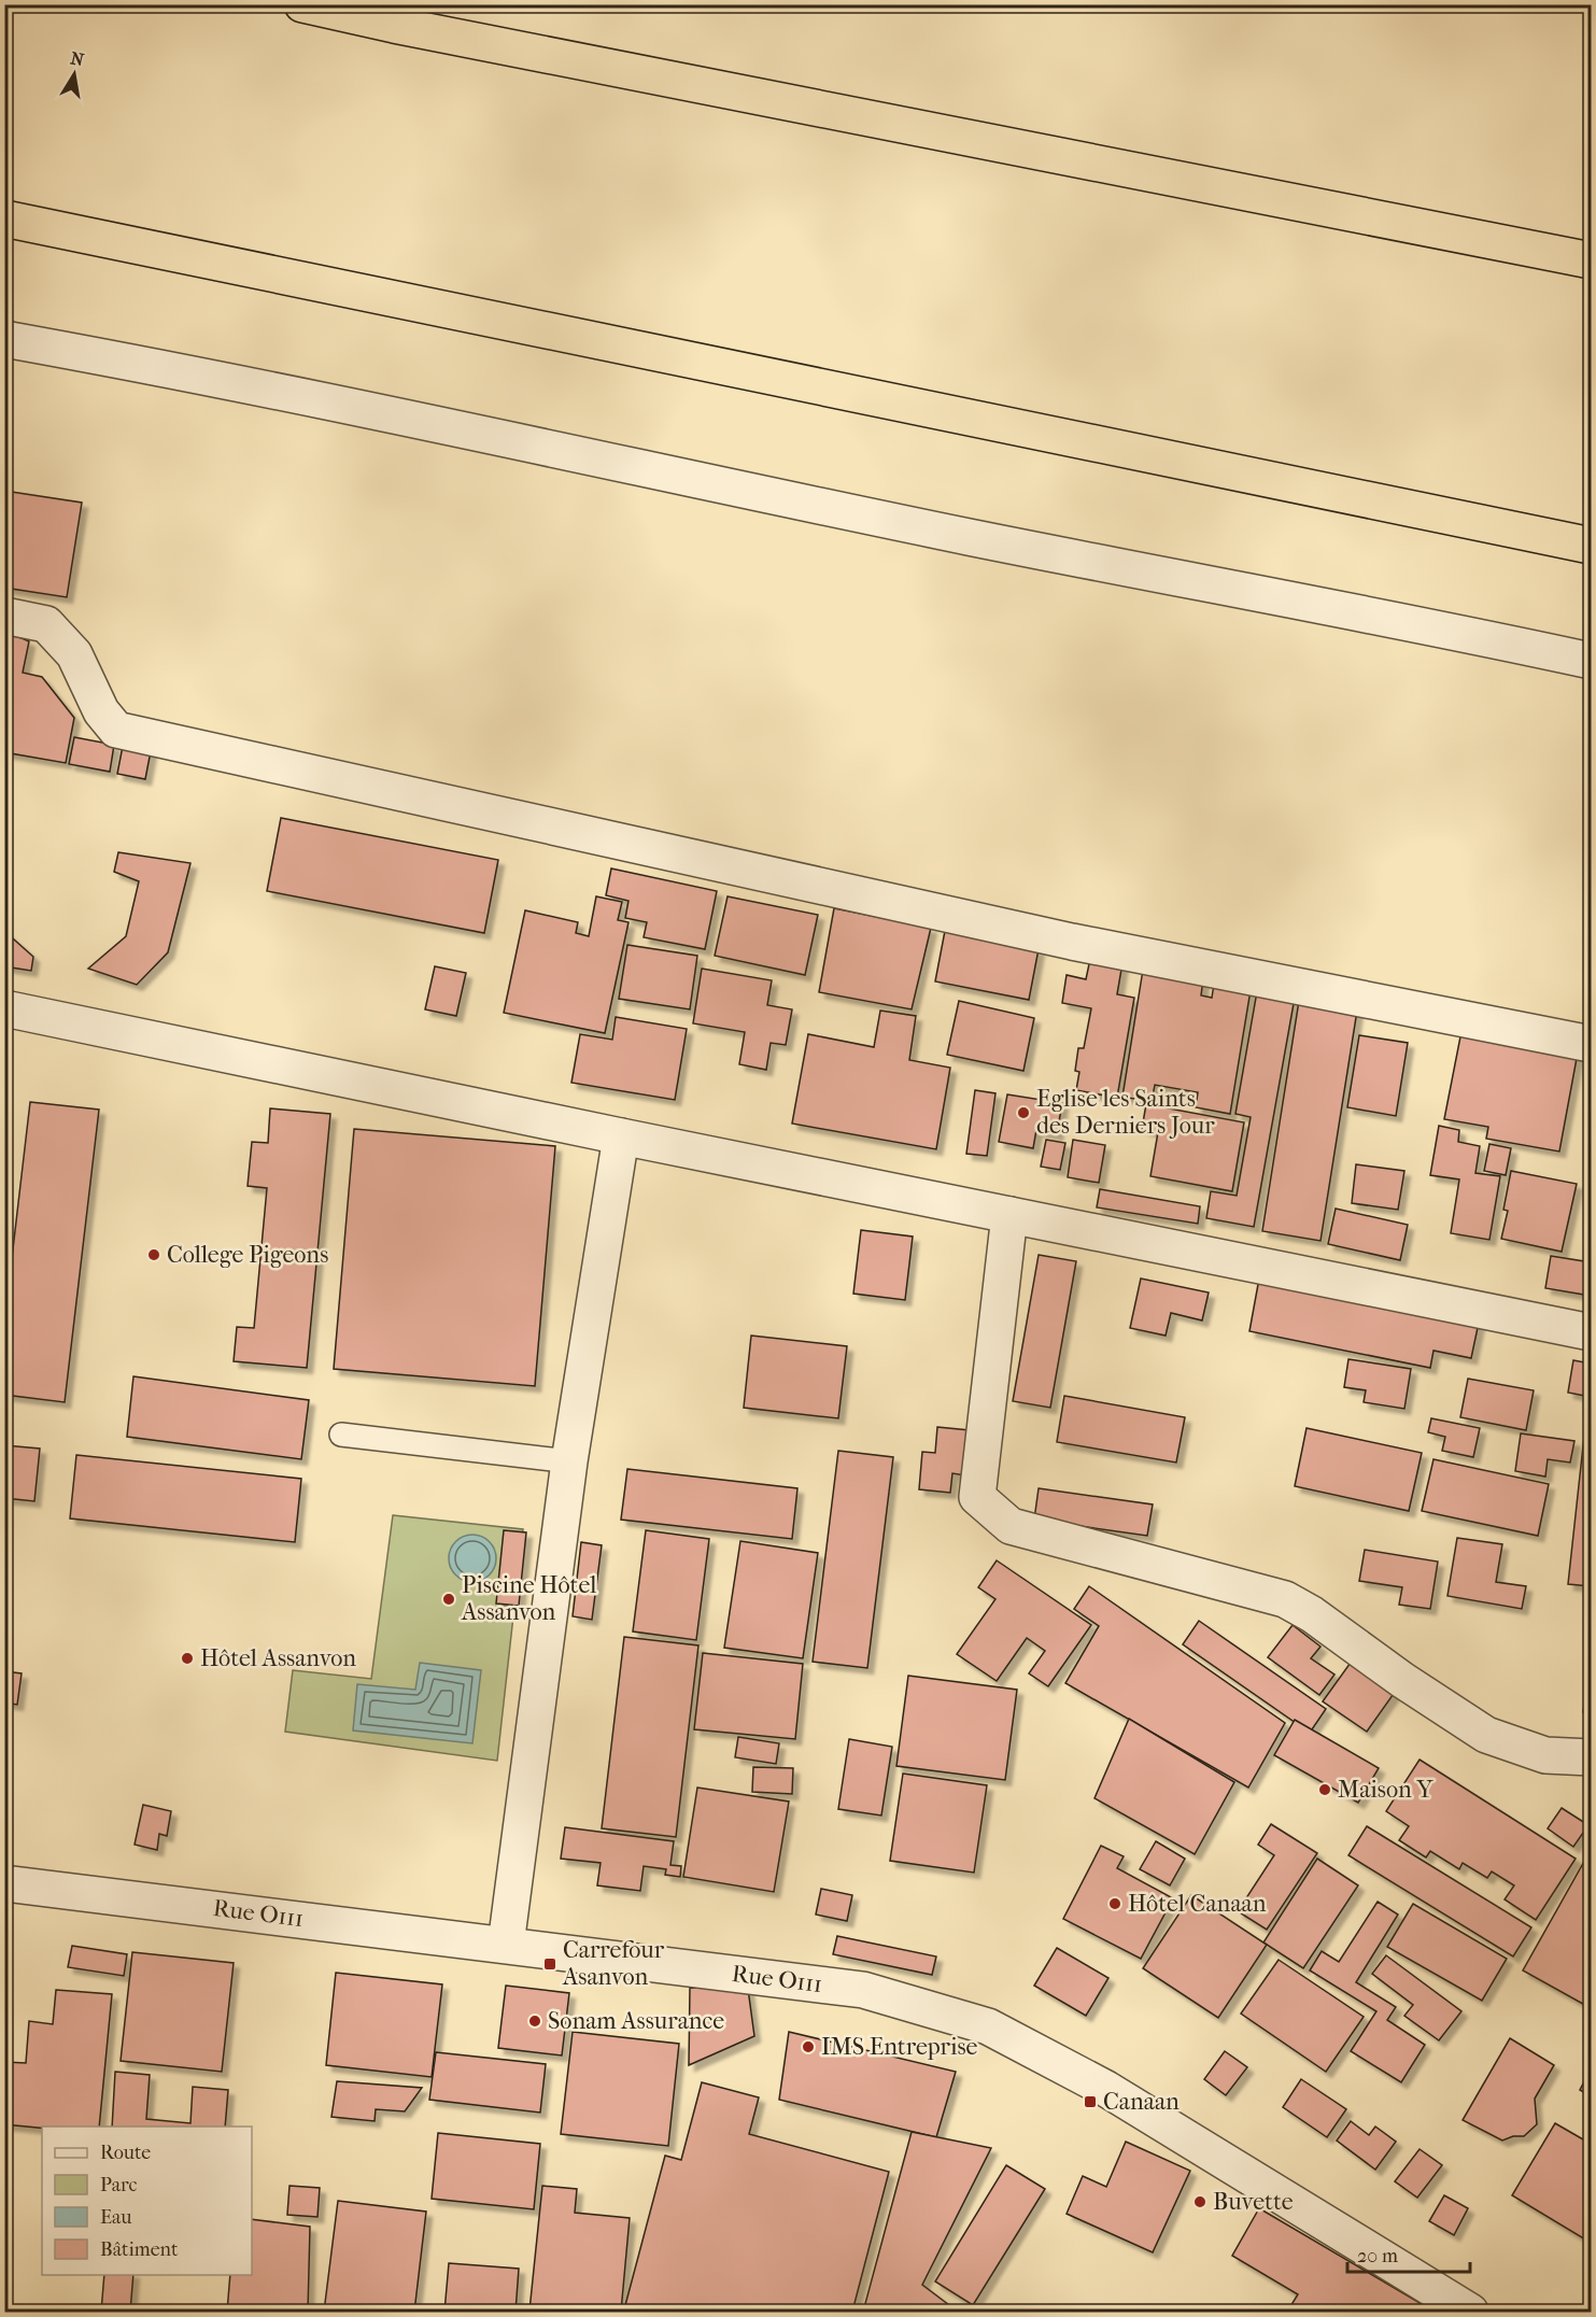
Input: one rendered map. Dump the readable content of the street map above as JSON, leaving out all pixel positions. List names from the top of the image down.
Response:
{
  "streets": {
    "street": ["Rue O111"]
  },
  "places": {
    "other": [
      "Eglise les Saints des Derniers Jour",
      "College Pigeons",
      "Piscine Hôtel Assanvon",
      "Hôtel Assanvon",
      "Maison Y",
      "Hôtel Canaan",
      "Sonam Assurance",
      "IMS Entreprise",
      "Buvette"
    ],
    "transit": ["Carrefour Asanvon", "Canaan"]
  },
  "legend": [
    "Route",
    "Parc",
    "Eau",
    "Bâtiment"
  ],
  "scale_bar": "20 m",
  "north": "top"
}
